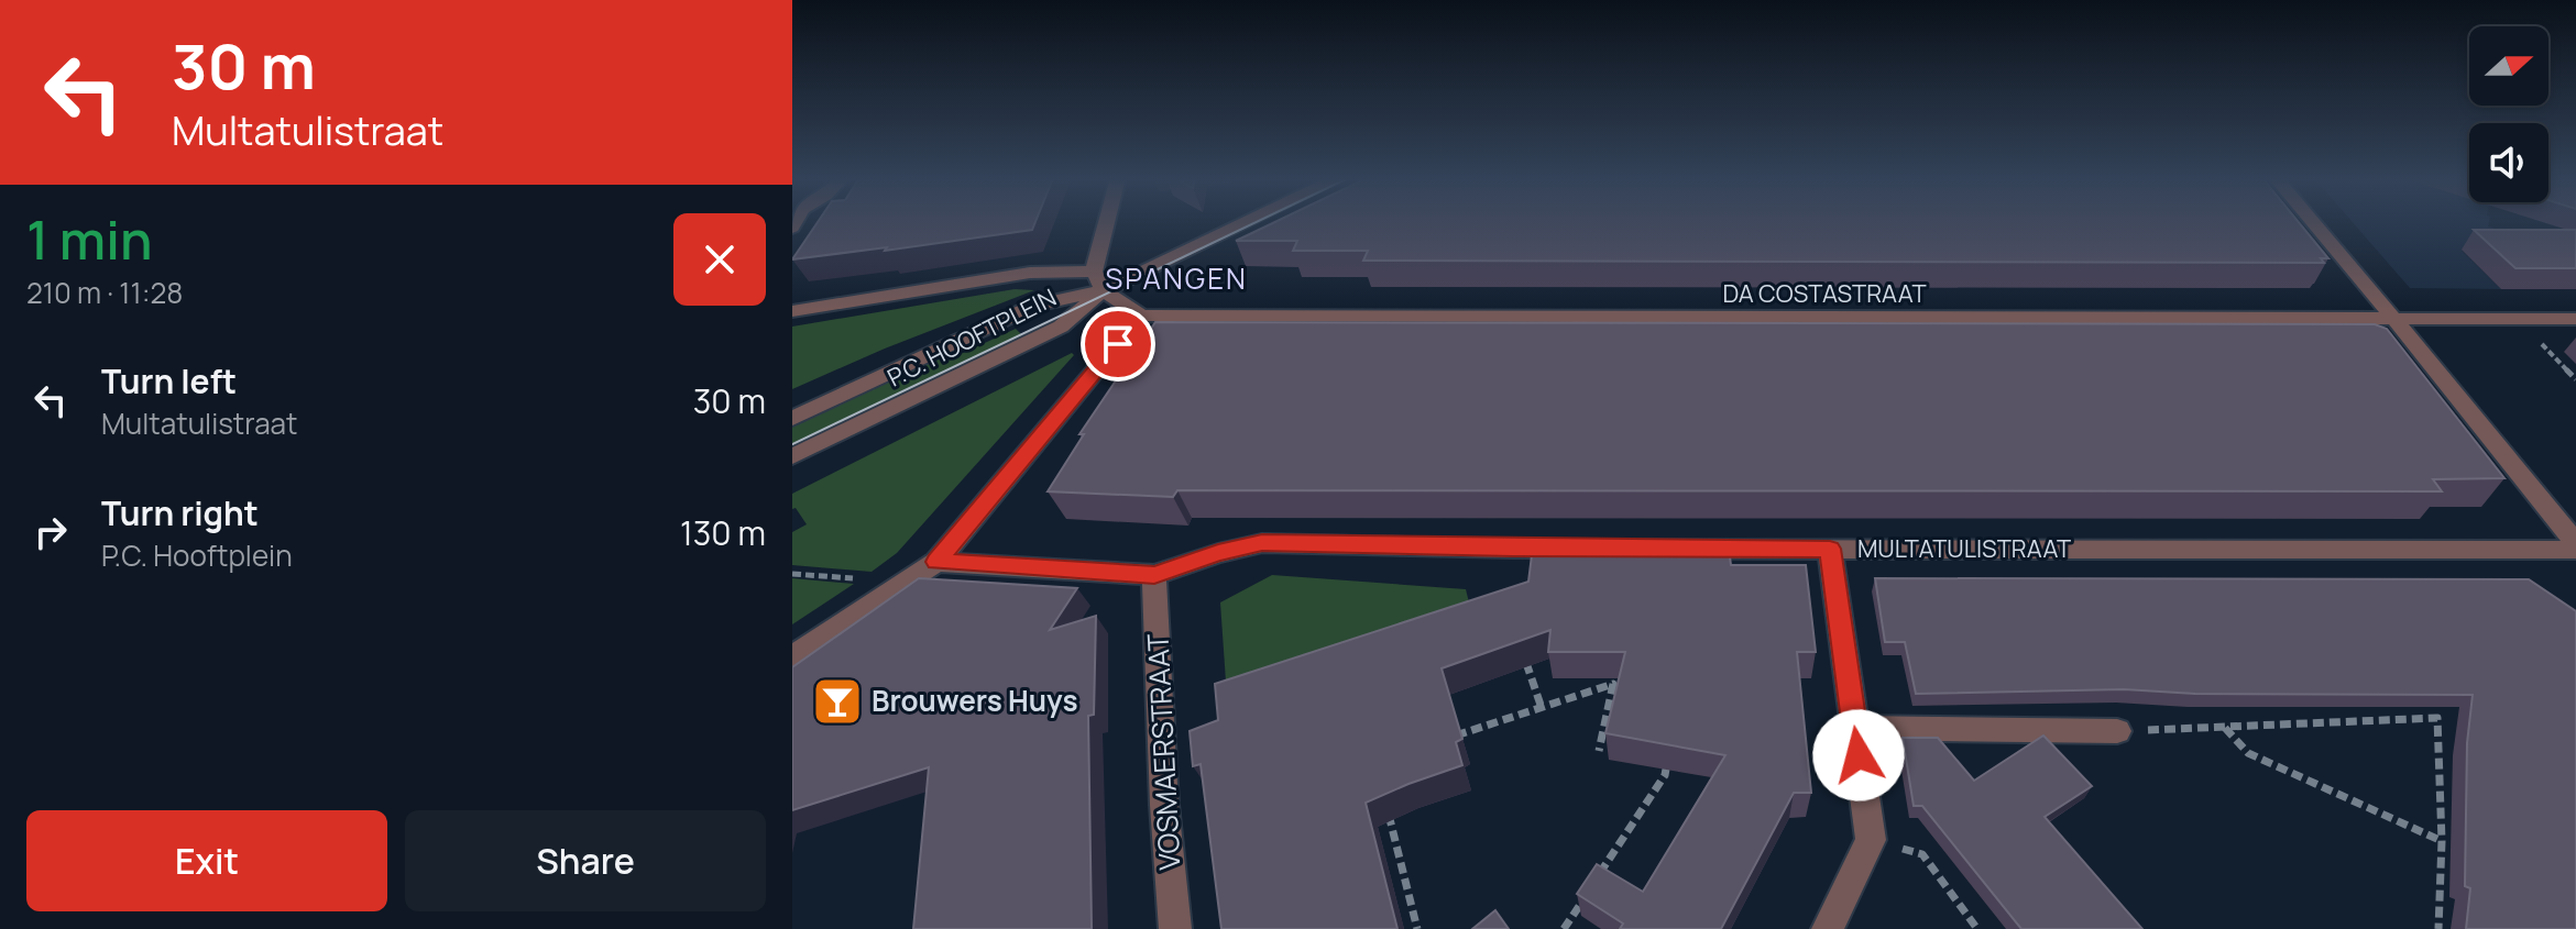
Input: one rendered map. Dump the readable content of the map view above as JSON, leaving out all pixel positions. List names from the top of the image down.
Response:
{
  "streets": {
    "street": [
      "DA COSTASTRAAT",
      "P.C. HOOFTPLEIN",
      "MULTATULISTRAAT",
      "VOSMAERSTRAAT"
    ]
  },
  "crossings": [
    ["MULTATULISTRAAT", "VOSMAERSTRAAT"]
  ],
  "districts": ["SPANGEN"],
  "places": {
    "bar": ["Brouwers Huys"]
  },
  "north": "right",
  "page": {
    "turn": ["30 m", "Multatulistraat"],
    "heading": ["1 min", "210 m · 11:28"],
    "list": [
      {
        "name": "Turn left",
        "note": "Multatulistraat",
        "value": "30 m"
      },
      {
        "name": "Turn right",
        "note": "P.C. Hooftplein",
        "value": "130 m"
      }
    ],
    "buttons": ["Exit", "Share"]
  }
}
